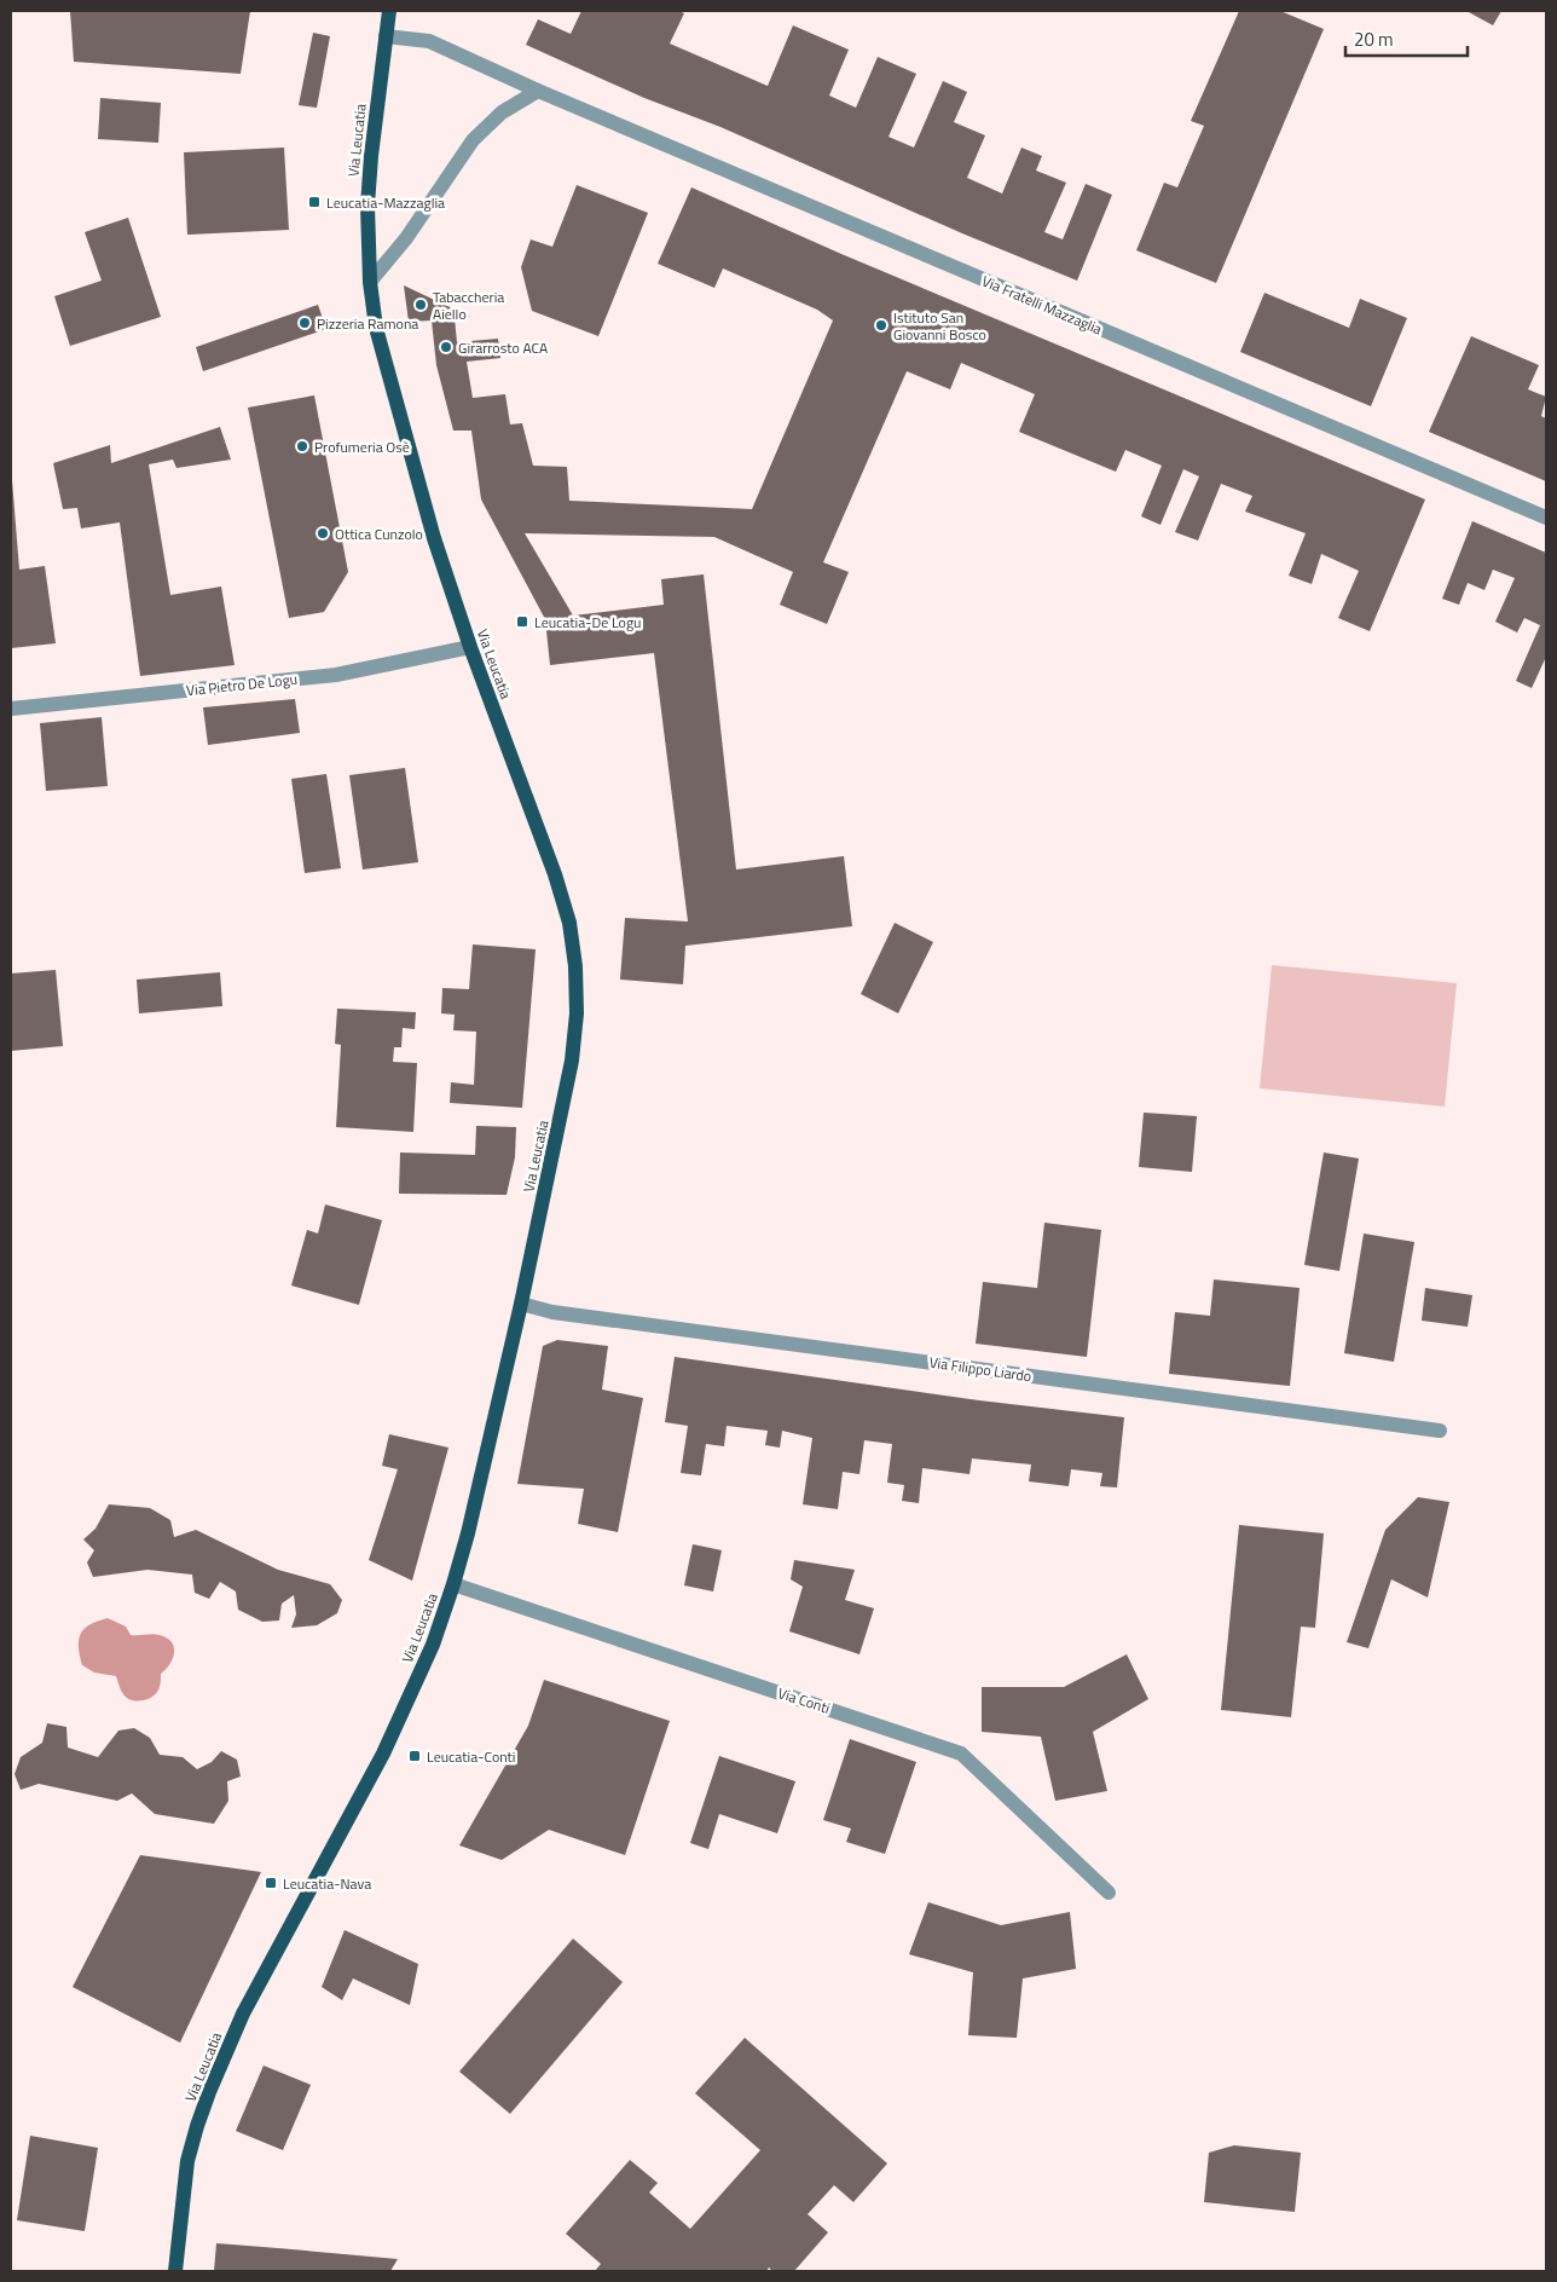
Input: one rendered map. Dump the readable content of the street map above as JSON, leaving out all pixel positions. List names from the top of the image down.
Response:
{
  "streets": {
    "main road": ["Via Leucatia"],
    "street": [
      "Via Fratelli Mazzaglia",
      "Via Pietro De Logu",
      "Via Filippo Liardo",
      "Via Conti"
    ]
  },
  "crossings": [
    ["Via Leucatia", "Via Fratelli Mazzaglia"],
    ["Via Leucatia", "Via Pietro De Logu"],
    ["Via Leucatia", "Via Filippo Liardo"],
    ["Via Leucatia", "Via Conti"]
  ],
  "places": {
    "transit": [
      "Leucatia-Mazzaglia",
      "Leucatia-De Logu",
      "Leucatia-Conti",
      "Leucatia-Nava"
    ],
    "other": [
      "Tabaccheria Aiello",
      "Pizzeria Ramona",
      "Istituto San Giovanni Bosco",
      "Girarrosto ACA",
      "Profumeria Osè",
      "Ottica Cunzolo"
    ]
  },
  "scale_bar": "20 m"
}
